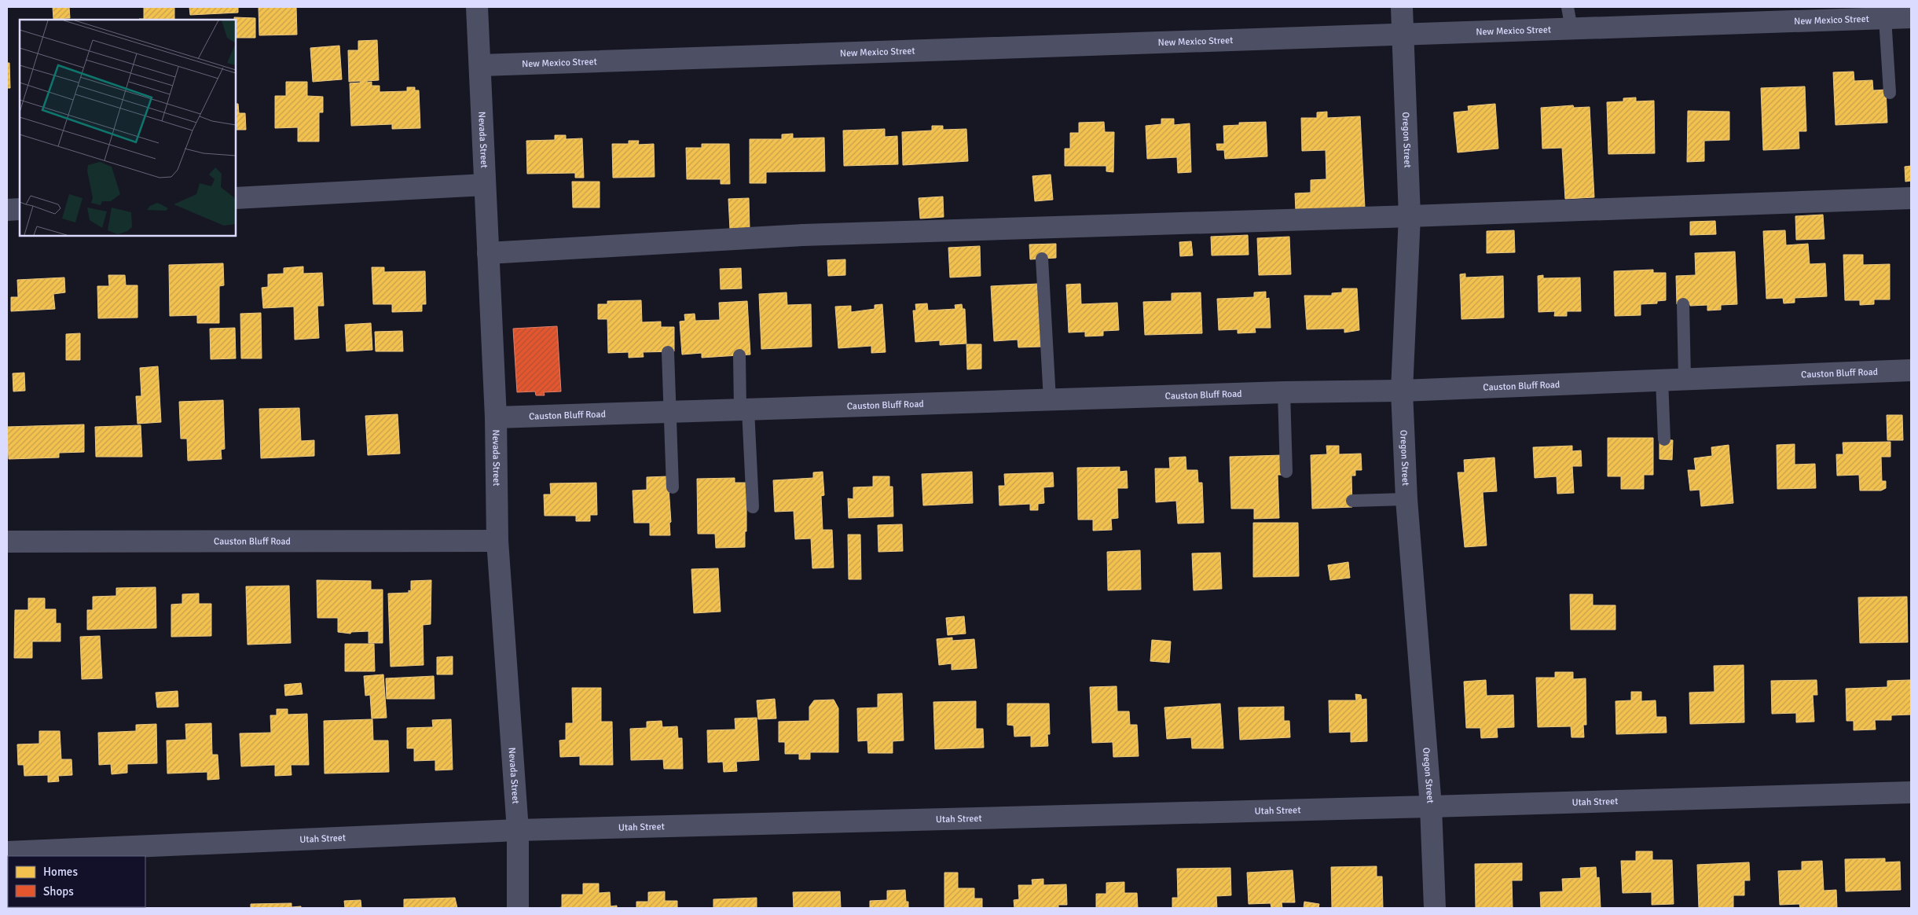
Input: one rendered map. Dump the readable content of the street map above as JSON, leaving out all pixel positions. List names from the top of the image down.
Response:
{
  "streets": {
    "street": [
      "New Mexico Street",
      "Nevada Street",
      "Oregon Street",
      "Causton Bluff Road",
      "Utah Street"
    ]
  },
  "crossings": [
    ["New Mexico Street", "Nevada Street"],
    ["New Mexico Street", "Oregon Street"],
    ["Nevada Street", "Causton Bluff Road"],
    ["Nevada Street", "Utah Street"],
    ["Oregon Street", "Causton Bluff Road"],
    ["Oregon Street", "Utah Street"]
  ],
  "legend": ["Homes", "Shops"]
}
